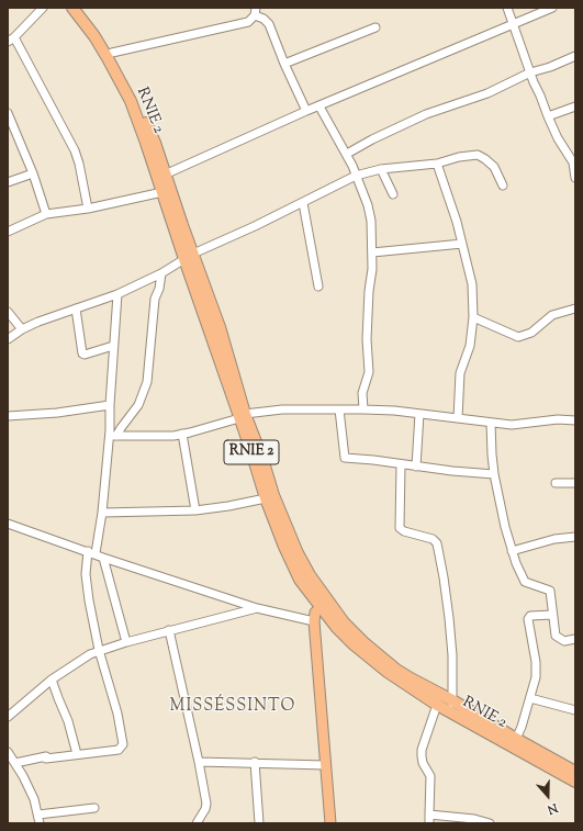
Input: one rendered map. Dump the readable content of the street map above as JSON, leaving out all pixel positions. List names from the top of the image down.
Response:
{
  "streets": {
    "highway": ["RNIE 2"]
  },
  "districts": ["MISSÉSSINTO"],
  "north": "bottom"
}
